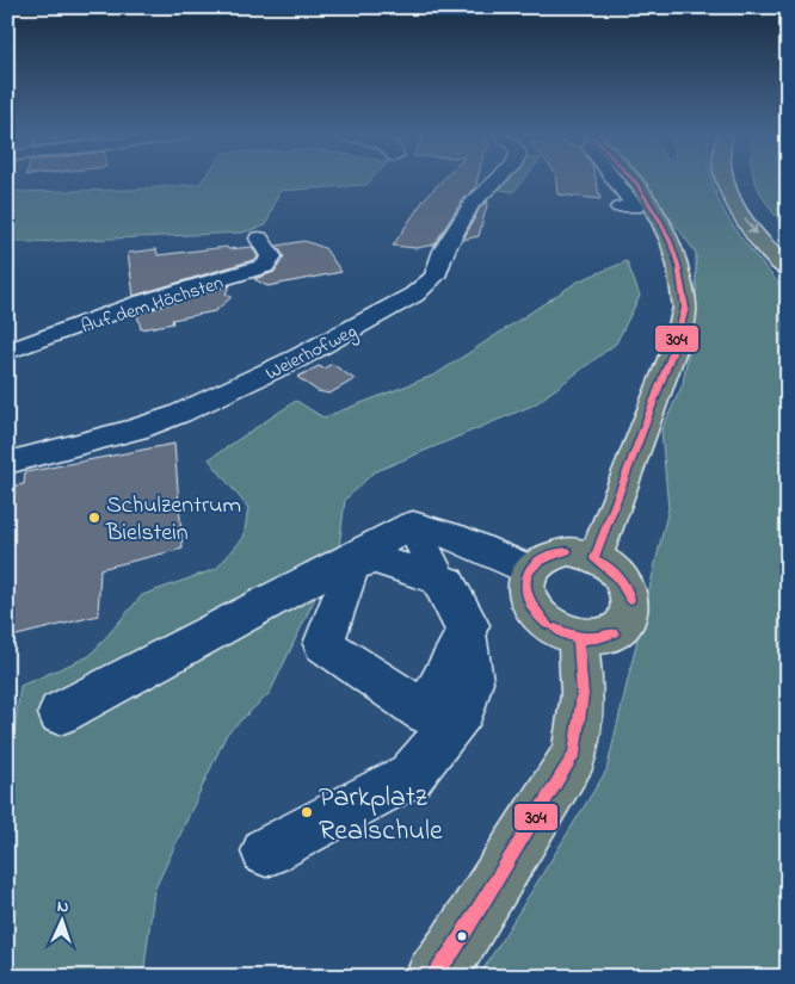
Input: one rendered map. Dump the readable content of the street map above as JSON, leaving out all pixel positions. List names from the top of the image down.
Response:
{
  "streets": {
    "street": ["Auf dem Höchsten", "Weierhofweg"]
  },
  "places": ["Schulzentrum Bielstein", "Parkplatz Realschule"],
  "lines": ["transit line 304"],
  "north": "top"
}
